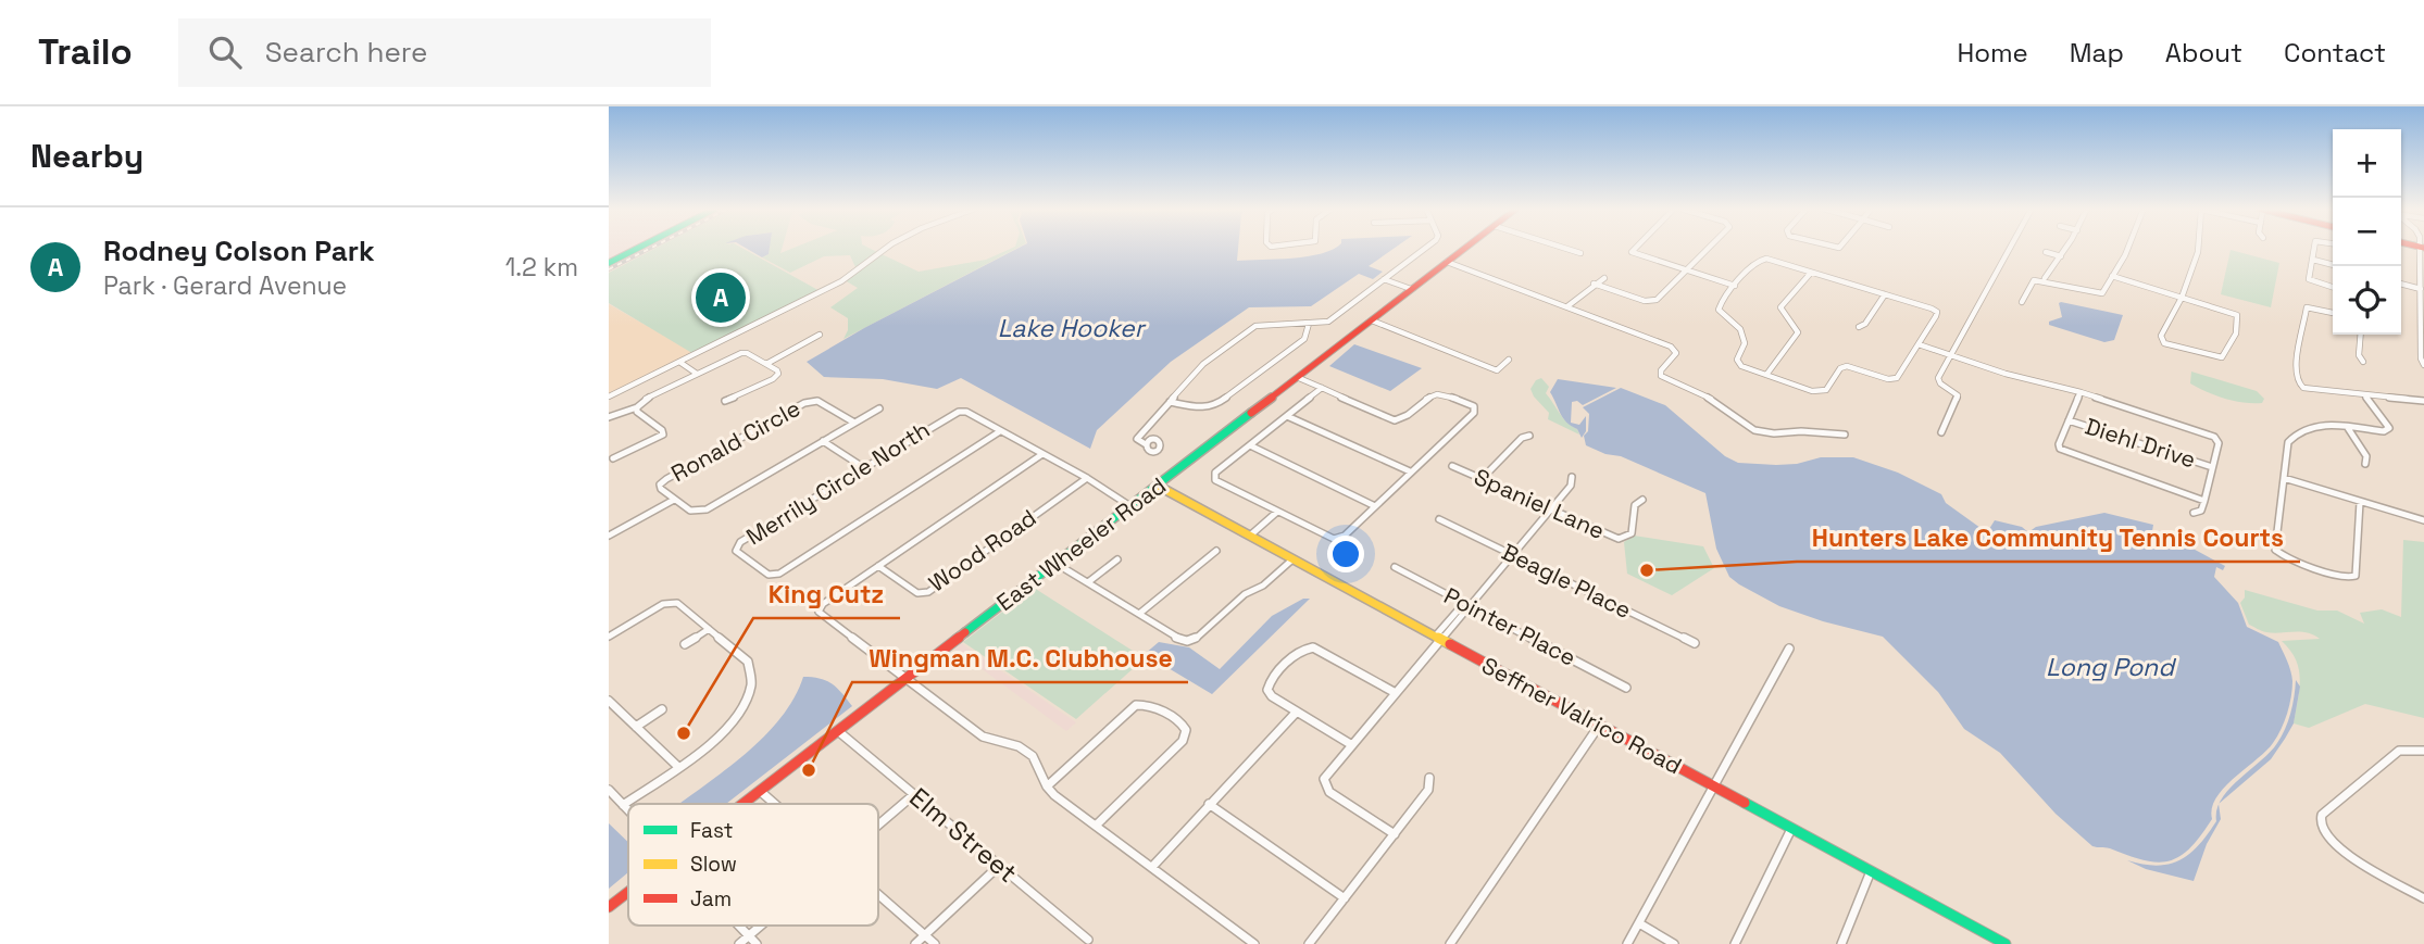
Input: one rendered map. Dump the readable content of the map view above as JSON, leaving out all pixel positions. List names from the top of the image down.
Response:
{
  "streets": {
    "street": [
      "Ronald Circle",
      "Diehl Drive",
      "Merrily Circle North",
      "Spaniel Lane",
      "East Wheeler Road",
      "Wood Road",
      "Beagle Place",
      "Pointer Place",
      "Seffner Valrico Road",
      "Elm Street"
    ]
  },
  "crossings": [
    ["East Wheeler Road", "Seffner Valrico Road"],
    ["East Wheeler Road", "Elm Street"]
  ],
  "water": ["Lake Hooker", "Long Pond"],
  "places": ["Hunters Lake Community Tennis Courts", "King Cutz", "Wingman M.C. Clubhouse"],
  "legend": ["Fast", "Slow", "Jam"],
  "page": {
    "header": "Trailo",
    "search": "Search here",
    "nav": [
      "Home",
      "Map",
      "About",
      "Contact"
    ],
    "heading": "Nearby",
    "map_buttons": ["+", "−"],
    "list": [
      {
        "mark": "A",
        "name": "Rodney Colson Park",
        "note": "Park · Gerard Avenue",
        "value": "1.2 km"
      }
    ],
    "pins": "A"
  }
}
